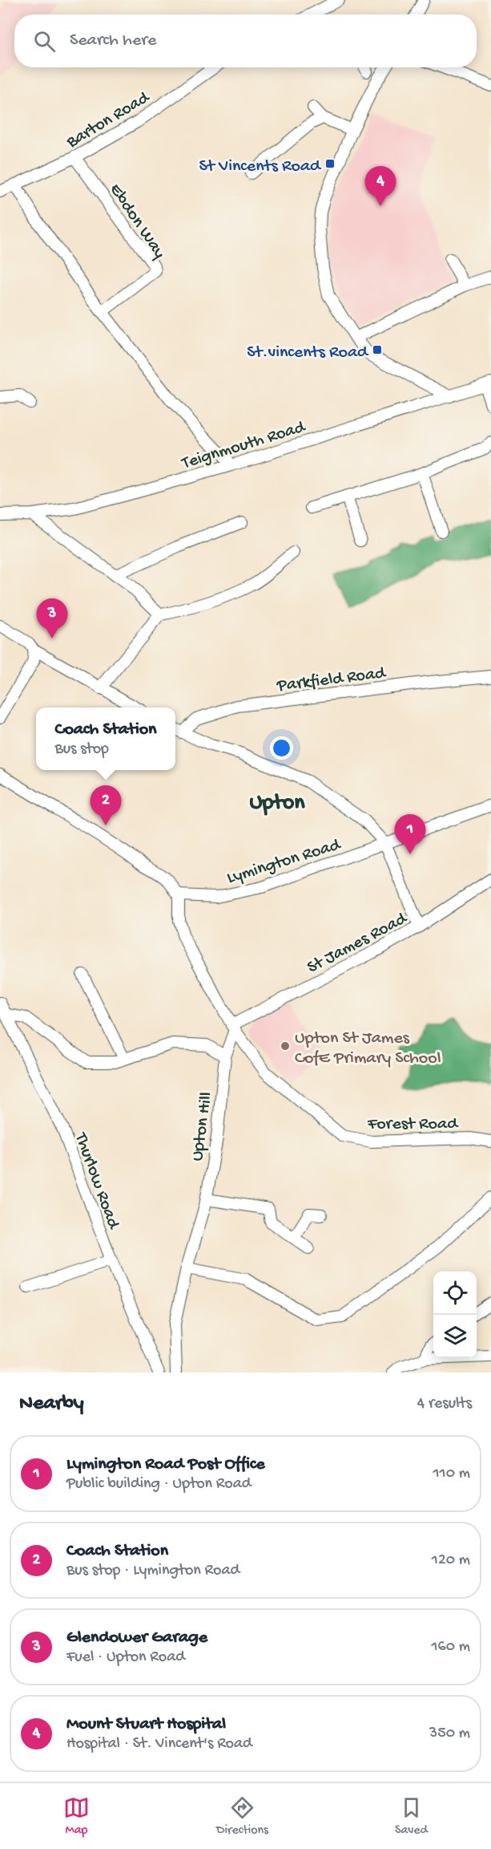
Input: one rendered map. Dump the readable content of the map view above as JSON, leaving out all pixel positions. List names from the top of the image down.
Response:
{
  "streets": {
    "street": [
      "Barton Road",
      "Ebdon Way",
      "Teignmouth Road",
      "Parkfield Road",
      "Lymington Road",
      "St James Road",
      "Forest Road",
      "Upton Hill",
      "Thurlow Road"
    ]
  },
  "crossings": [
    ["Barton Road", "Ebdon Way"],
    ["St James Road", "Forest Road"],
    ["St James Road", "Upton Hill"],
    ["Forest Road", "Upton Hill"]
  ],
  "districts": ["Upton"],
  "places": {
    "transit": ["St Vincents Road", "St.vincents Road"],
    "other": ["Upton St James CofE Primary School"]
  },
  "page": {
    "search": "Search here",
    "pins": [
      "4",
      "3",
      "2",
      "1"
    ],
    "popup": ["Coach Station", "Bus stop"],
    "heading": ["Nearby", "4 results"],
    "list": [
      {
        "mark": "1",
        "name": "Lymington Road Post Office",
        "note": "Public building · Upton Road",
        "value": "110 m"
      },
      {
        "mark": "2",
        "name": "Coach Station",
        "note": "Bus stop · Lymington Road",
        "value": "120 m"
      },
      {
        "mark": "3",
        "name": "Glendower Garage",
        "note": "Fuel · Upton Road",
        "value": "160 m"
      },
      {
        "mark": "4",
        "name": "Mount Stuart Hospital",
        "note": "Hospital · St. Vincent's Road",
        "value": "350 m"
      }
    ],
    "nav": ["Map", "Directions", "Saved"]
  }
}
